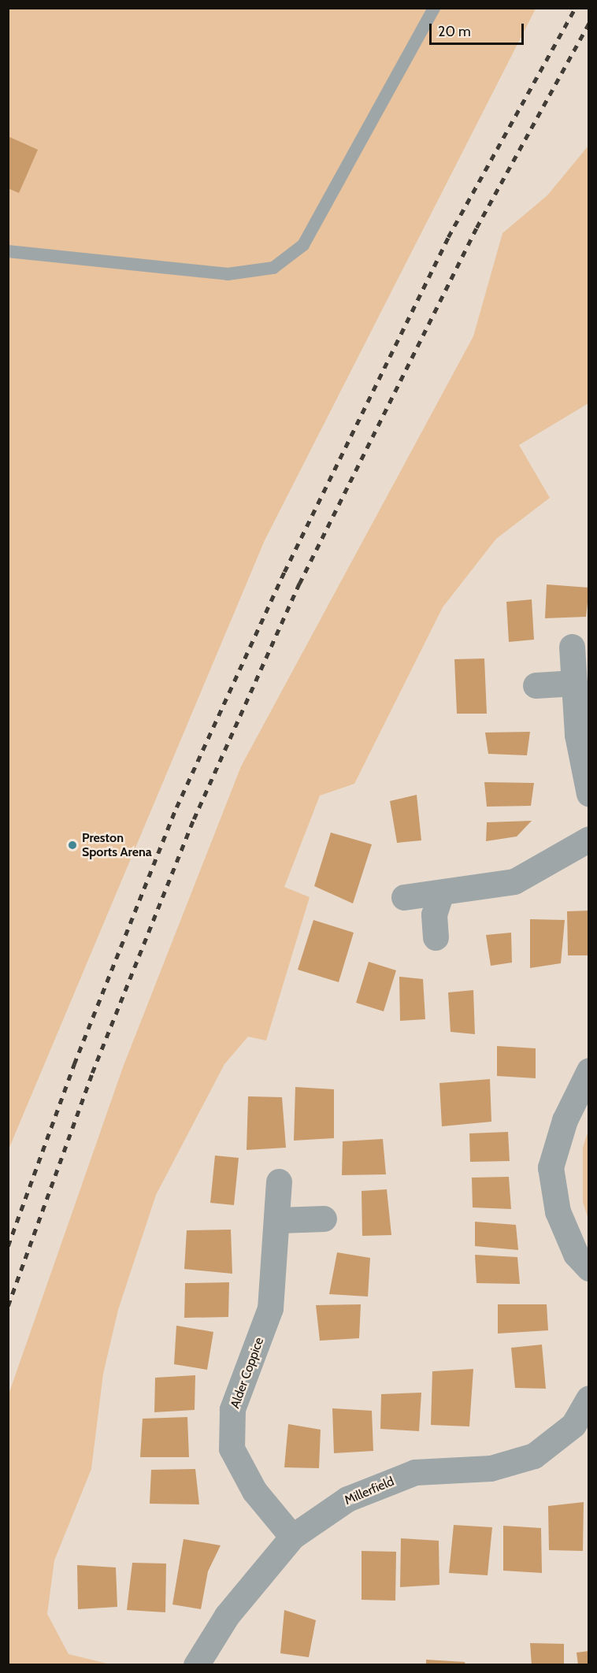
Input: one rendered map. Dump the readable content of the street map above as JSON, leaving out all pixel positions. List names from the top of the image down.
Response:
{
  "streets": {
    "street": ["Alder Coppice", "Millerfield"]
  },
  "crossings": [
    ["Alder Coppice", "Millerfield"]
  ],
  "places": ["Preston Sports Arena"],
  "scale_bar": "20 m"
}
